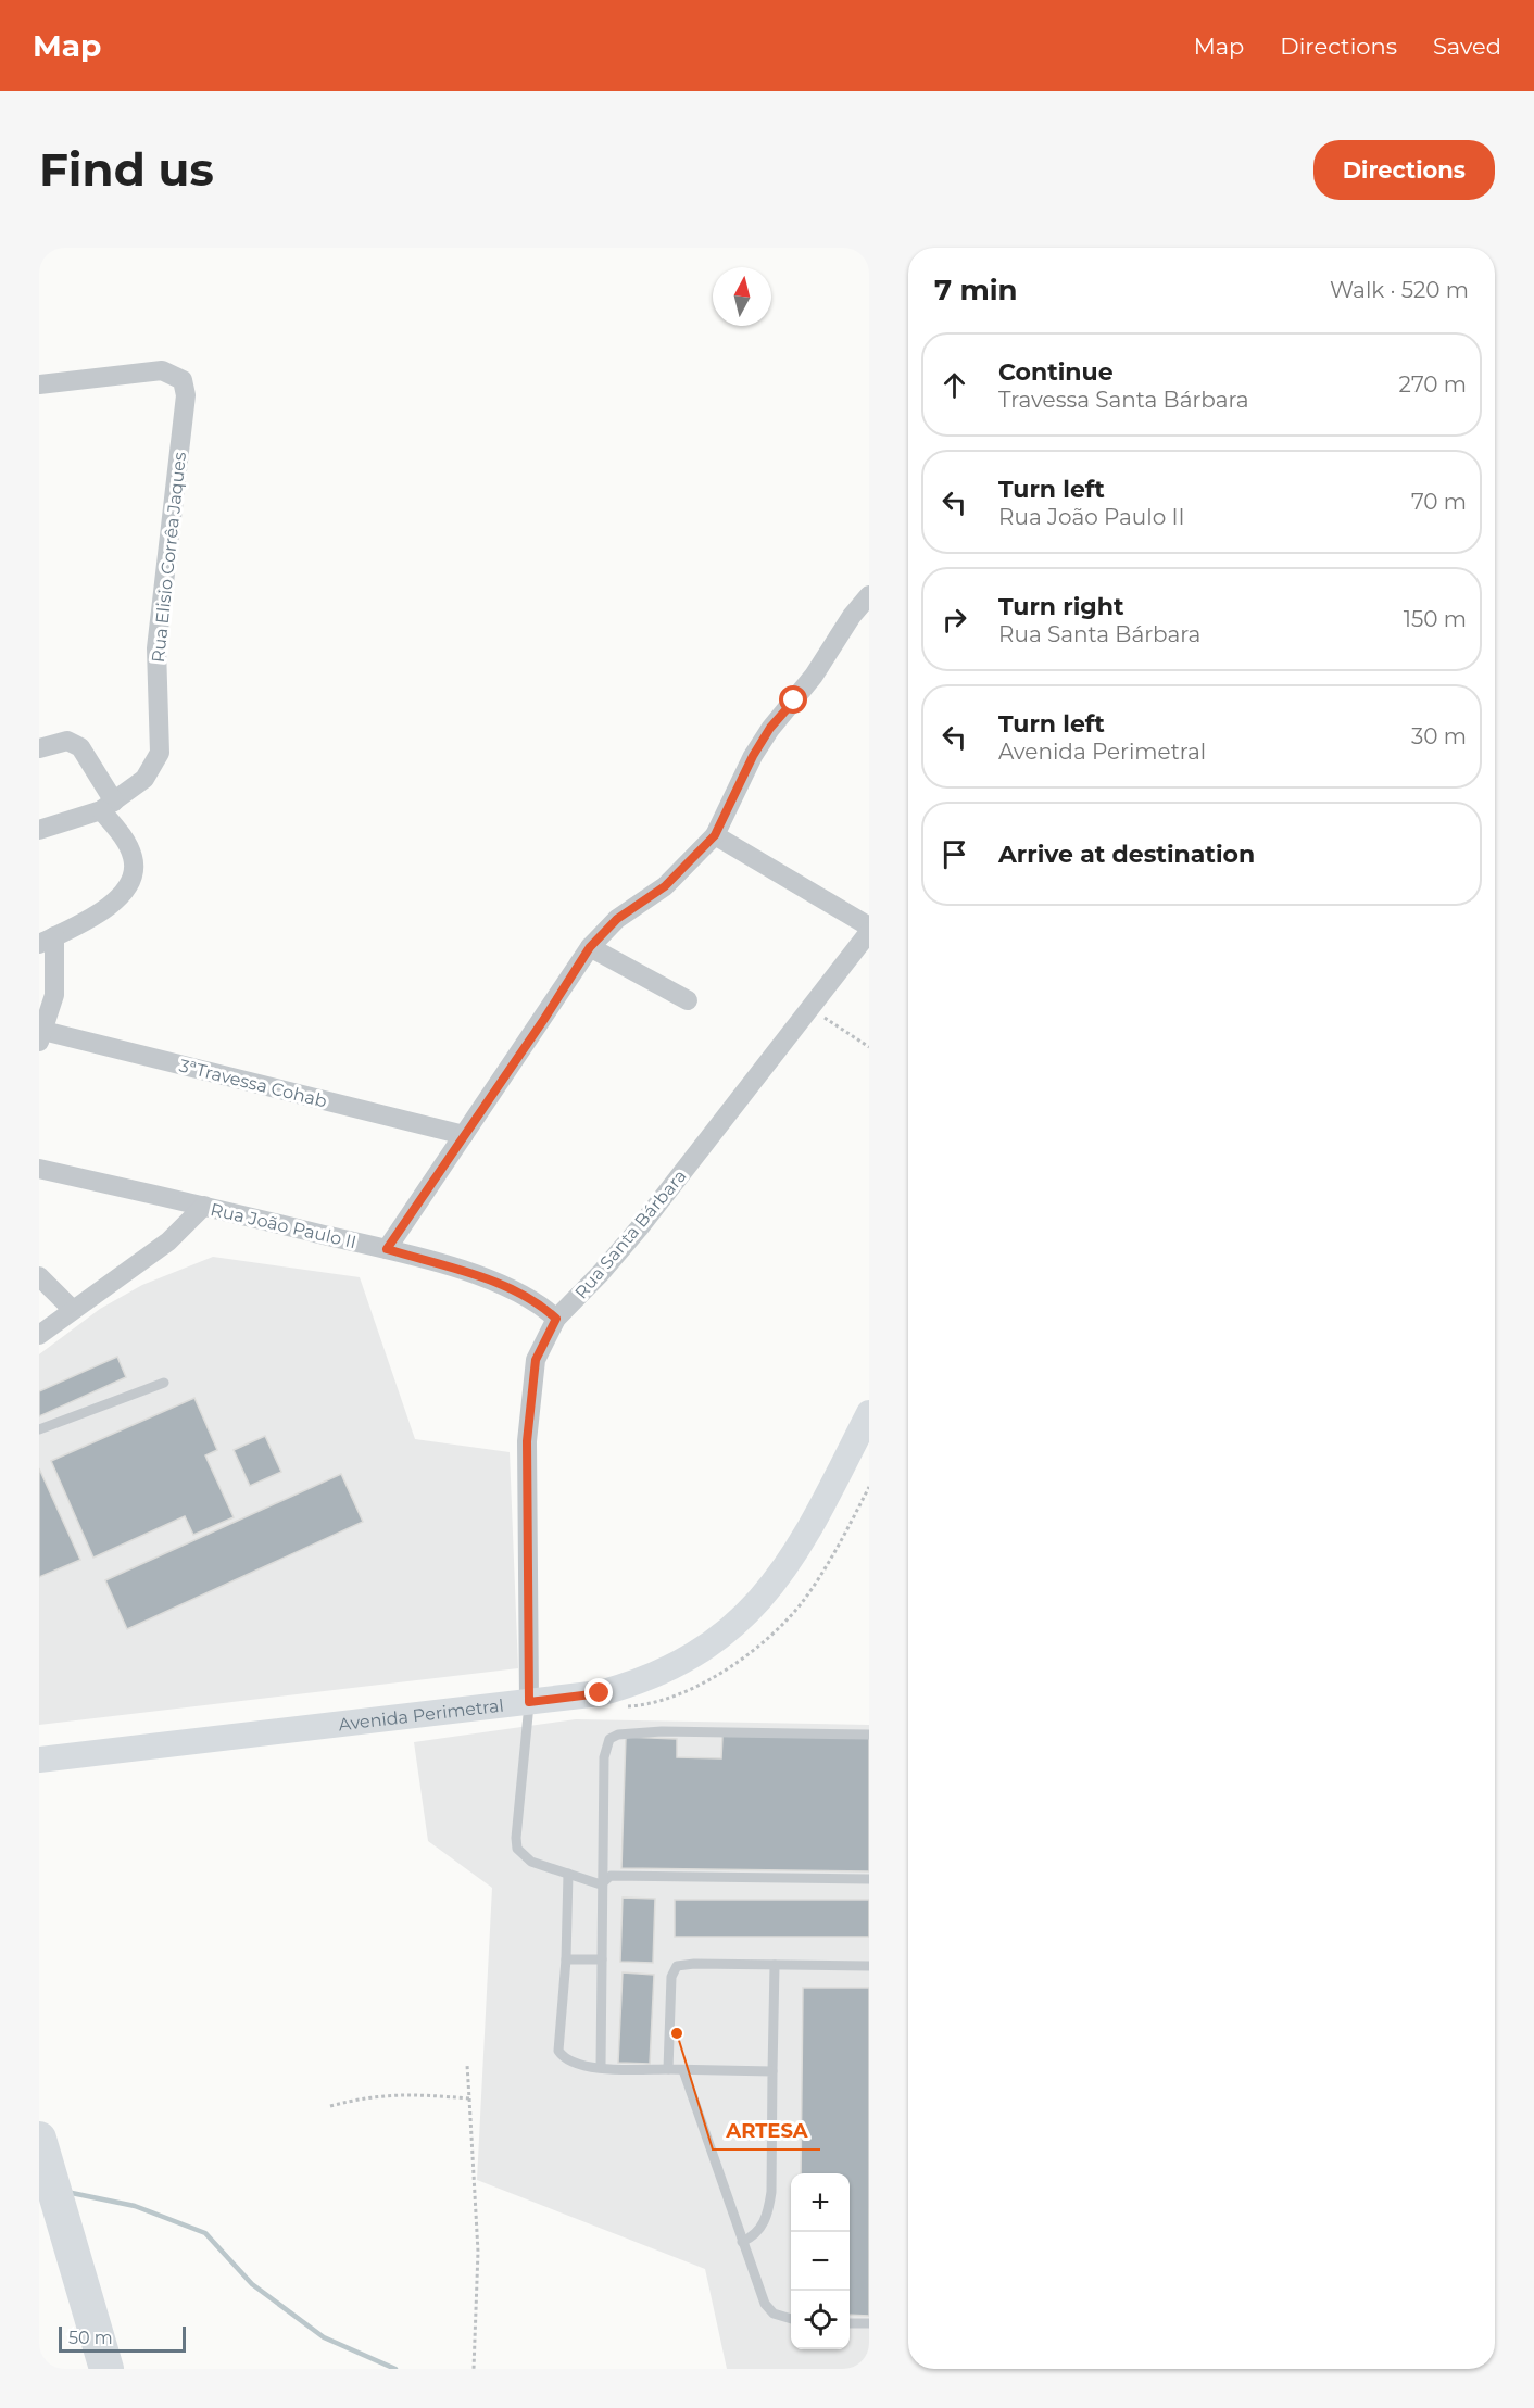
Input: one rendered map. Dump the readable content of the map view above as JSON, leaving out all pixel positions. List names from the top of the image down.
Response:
{
  "streets": {
    "main road": ["Avenida Perimetral"],
    "street": [
      "Rua Elisio Corrêa Jaques",
      "3ªTravessa Cohab",
      "Rua João Paulo II",
      "Rua Santa Bárbara"
    ]
  },
  "crossings": [
    ["Rua João Paulo II", "Rua Santa Bárbara"],
    ["Rua Santa Bárbara", "Avenida Perimetral"]
  ],
  "places": ["ARTESA"],
  "scale_bar": "50 m",
  "north": "top",
  "page": {
    "header": "Map",
    "nav": ["Map", "Directions", "Saved"],
    "buttons": "Directions",
    "title": "Find us",
    "heading": ["7 min", "Walk · 520 m"],
    "list": [
      ["Continue", "Travessa Santa Bárbara", "270 m"],
      ["Turn left", "Rua João Paulo II", "70 m"],
      ["Turn right", "Rua Santa Bárbara", "150 m"],
      ["Turn left", "Avenida Perimetral", "30 m"],
      "Arrive at destination"
    ],
    "map_buttons": ["+", "−"],
    "scale": "50 m"
  }
}
